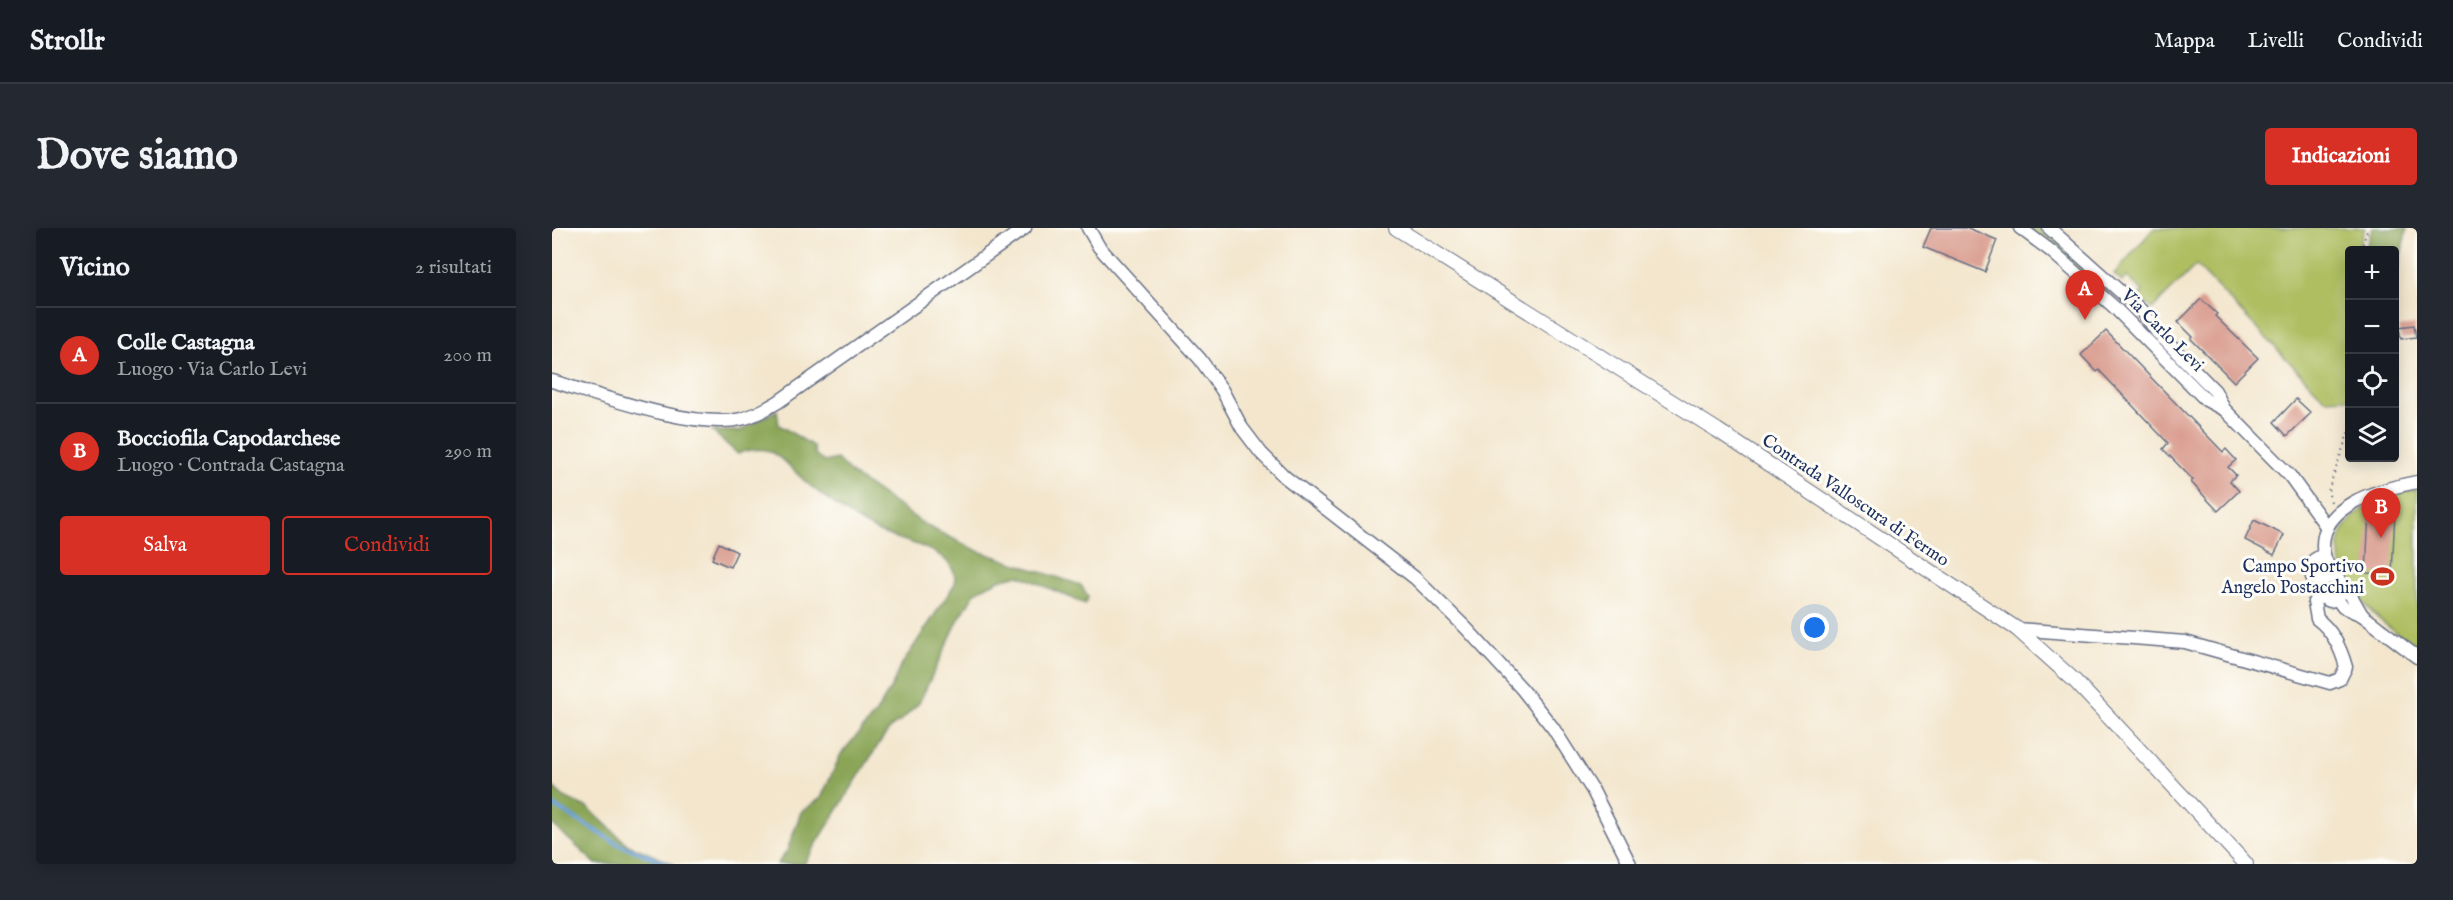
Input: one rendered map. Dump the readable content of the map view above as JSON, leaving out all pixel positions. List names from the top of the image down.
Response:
{
  "streets": {
    "street": ["Via Carlo Levi", "Contrada Valloscura di Fermo"]
  },
  "places": {
    "sports": ["Campo Sportivo Angelo Postacchini"]
  },
  "page": {
    "header": "Strollr",
    "nav": ["Mappa", "Livelli", "Condividi"],
    "buttons": [
      "Indicazioni",
      ["Salva", "Condividi"]
    ],
    "title": "Dove siamo",
    "heading": ["Vicino", "2 risultati"],
    "map_buttons": ["+", "−"],
    "pins": ["A", "B"],
    "list": [
      {
        "mark": "A",
        "name": "Colle Castagna",
        "note": "Luogo · Via Carlo Levi",
        "value": "200 m"
      },
      {
        "mark": "B",
        "name": "Bocciofila Capodarchese",
        "note": "Luogo · Contrada Castagna",
        "value": "290 m"
      }
    ]
  }
}
